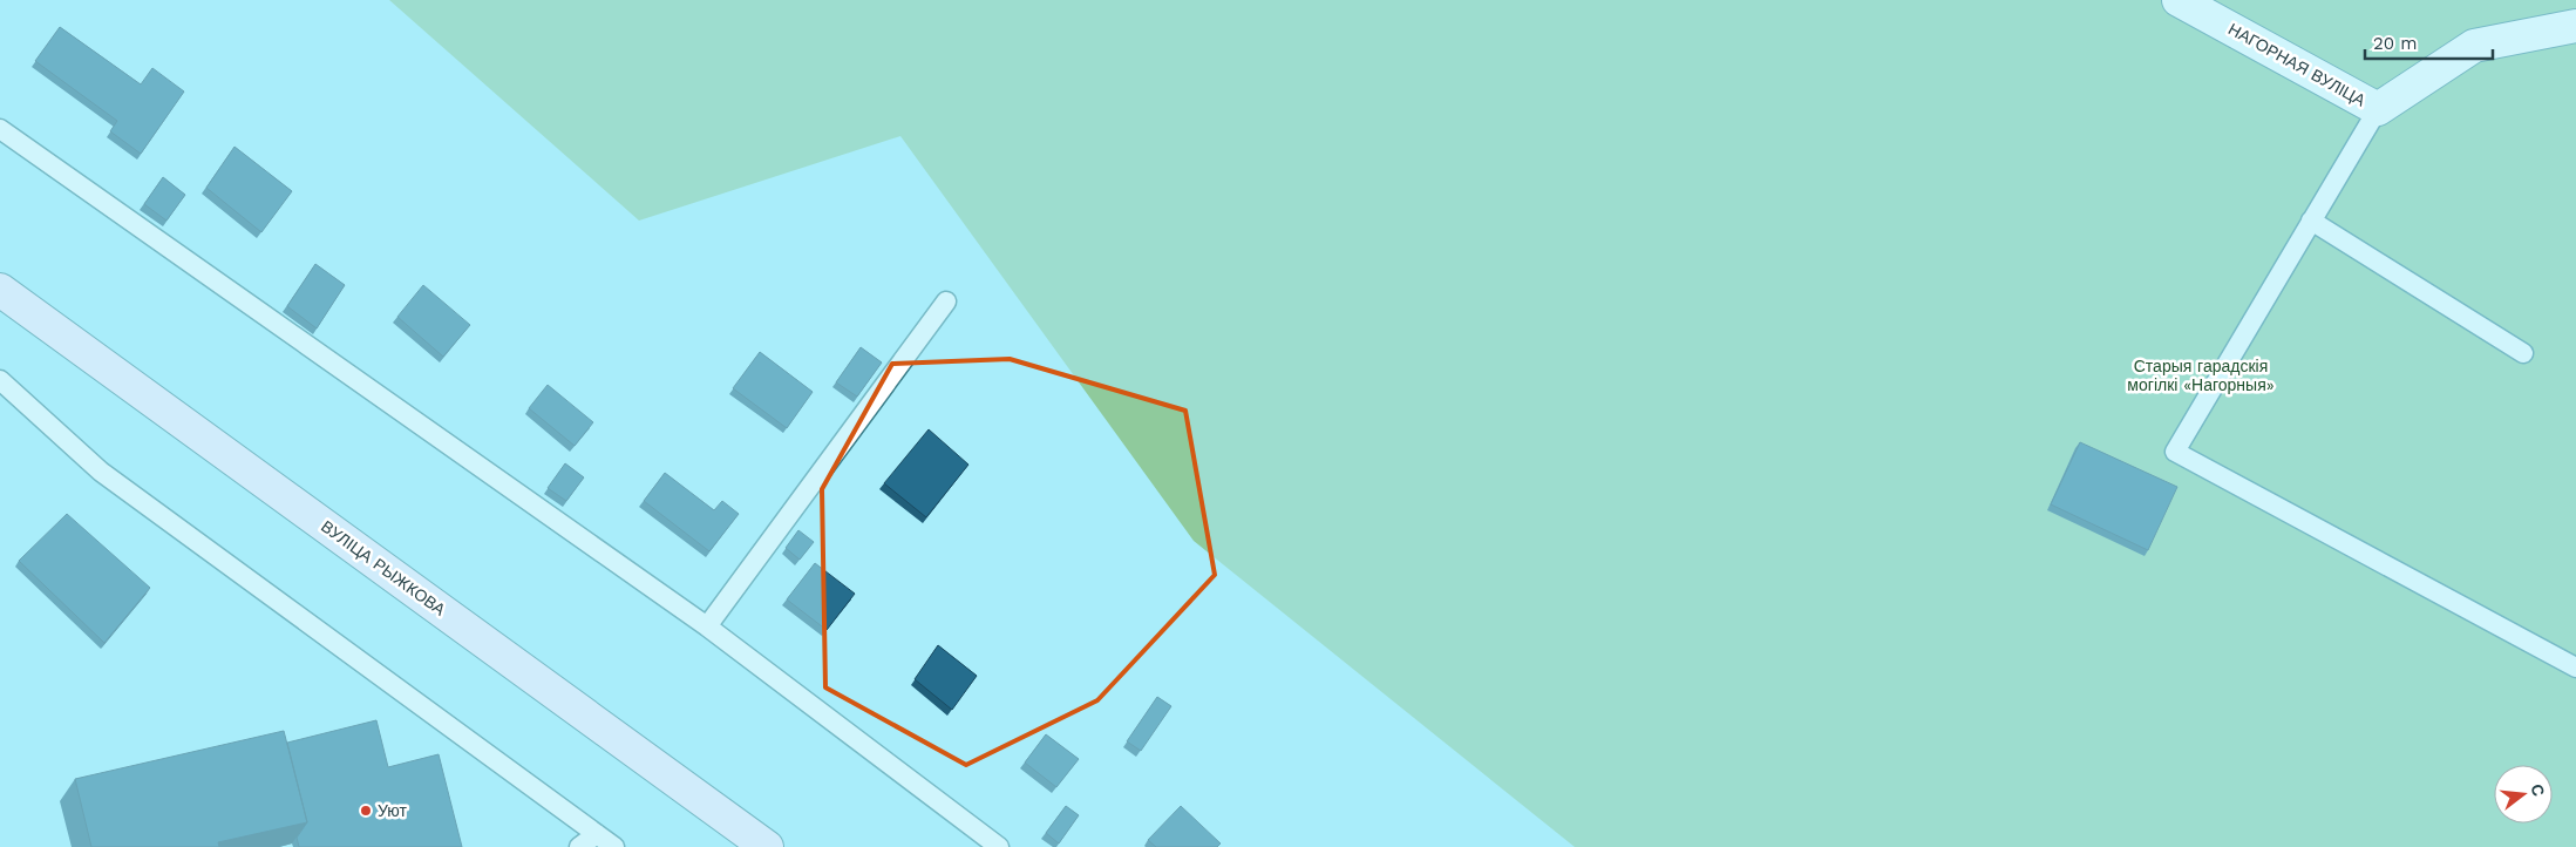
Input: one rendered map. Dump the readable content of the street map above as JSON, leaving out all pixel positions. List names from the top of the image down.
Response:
{
  "streets": {
    "main road": ["ВУЛІЦА РЫЖКОВА"],
    "street": ["НАГОРНАЯ ВУЛІЦА"]
  },
  "parks": ["Старыя гарадскія могілкі «Нагорныя»"],
  "places": ["Уют"],
  "scale_bar": "20 m",
  "north": "right"
}
